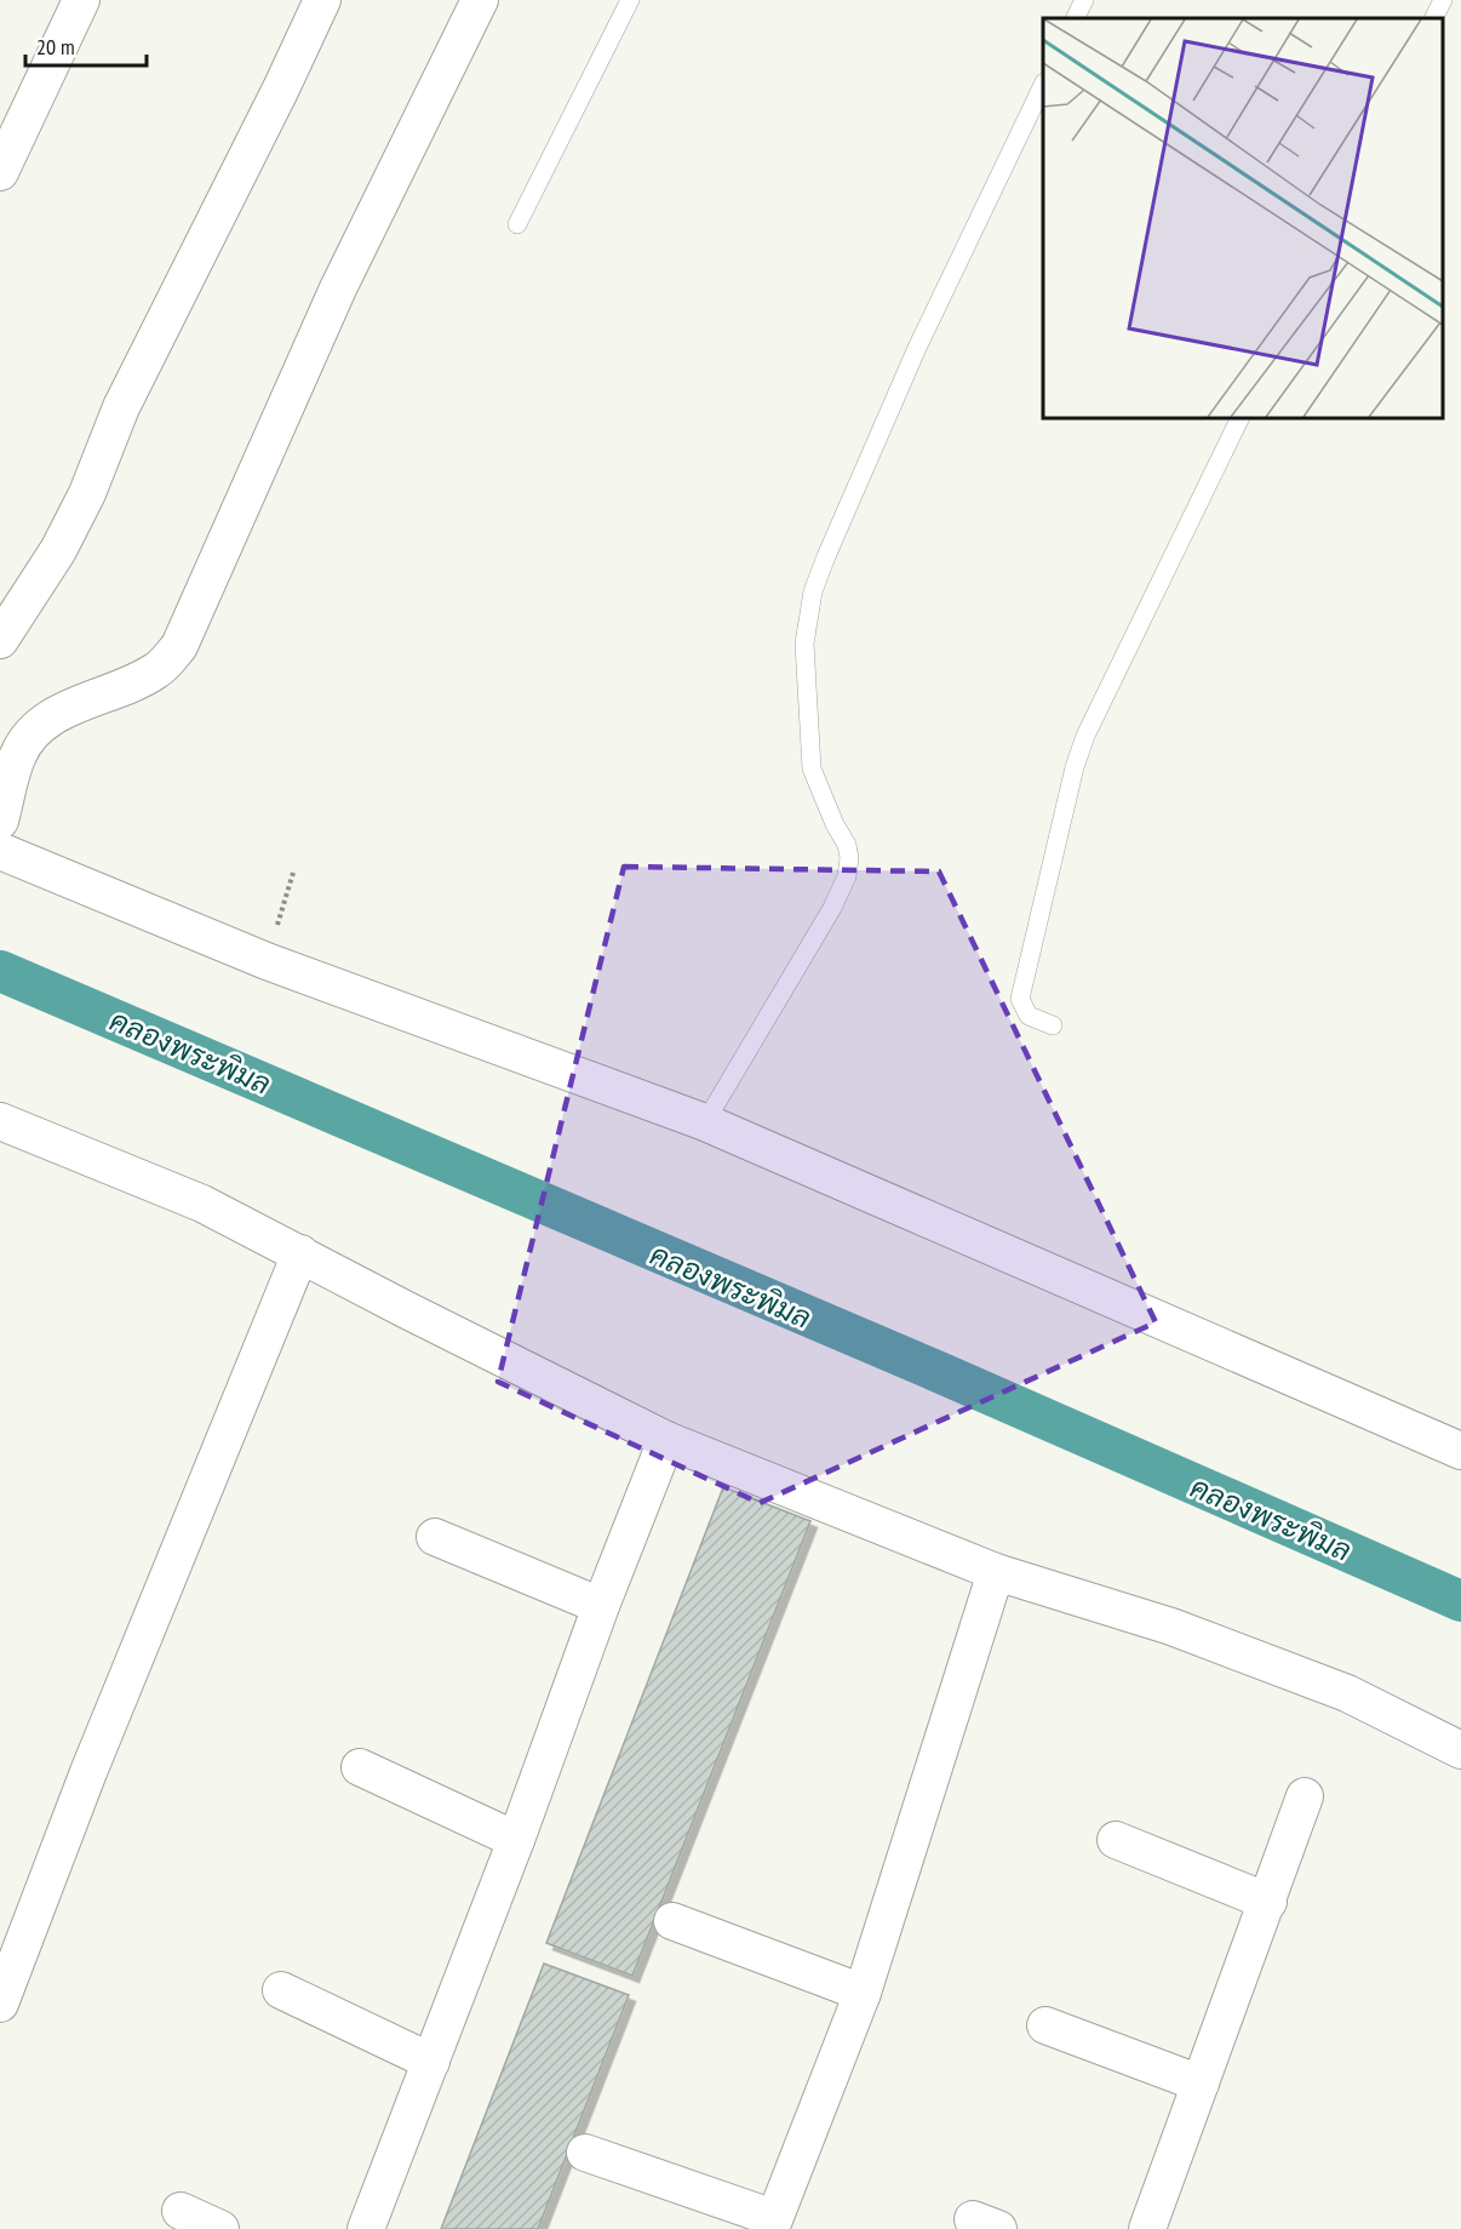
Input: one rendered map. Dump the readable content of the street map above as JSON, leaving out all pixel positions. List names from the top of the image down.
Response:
{
  "water": ["คลองพระพิมล"],
  "scale_bar": "20 m"
}
